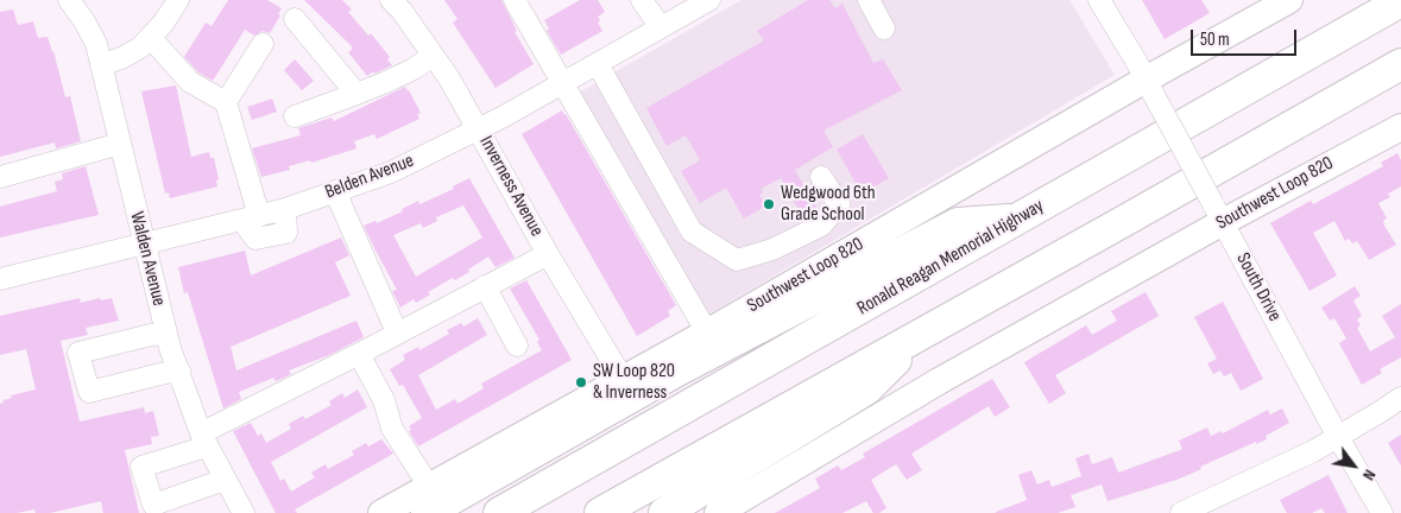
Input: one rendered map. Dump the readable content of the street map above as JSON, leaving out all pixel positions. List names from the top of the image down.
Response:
{
  "streets": {
    "highway": ["Ronald Reagan Memorial Highway"],
    "main road": ["Southwest Loop 820"],
    "street": [
      "Belden Avenue",
      "Inverness Avenue",
      "Walden Avenue",
      "South Drive"
    ]
  },
  "crossings": [
    ["Belden Avenue", "Inverness Avenue"],
    ["Inverness Avenue", "Southwest Loop 820"],
    ["Southwest Loop 820", "South Drive"]
  ],
  "places": ["Wedgwood 6th Grade School", "SW Loop 820 & Inverness"],
  "scale_bar": "50 m",
  "north": "bottom right"
}
